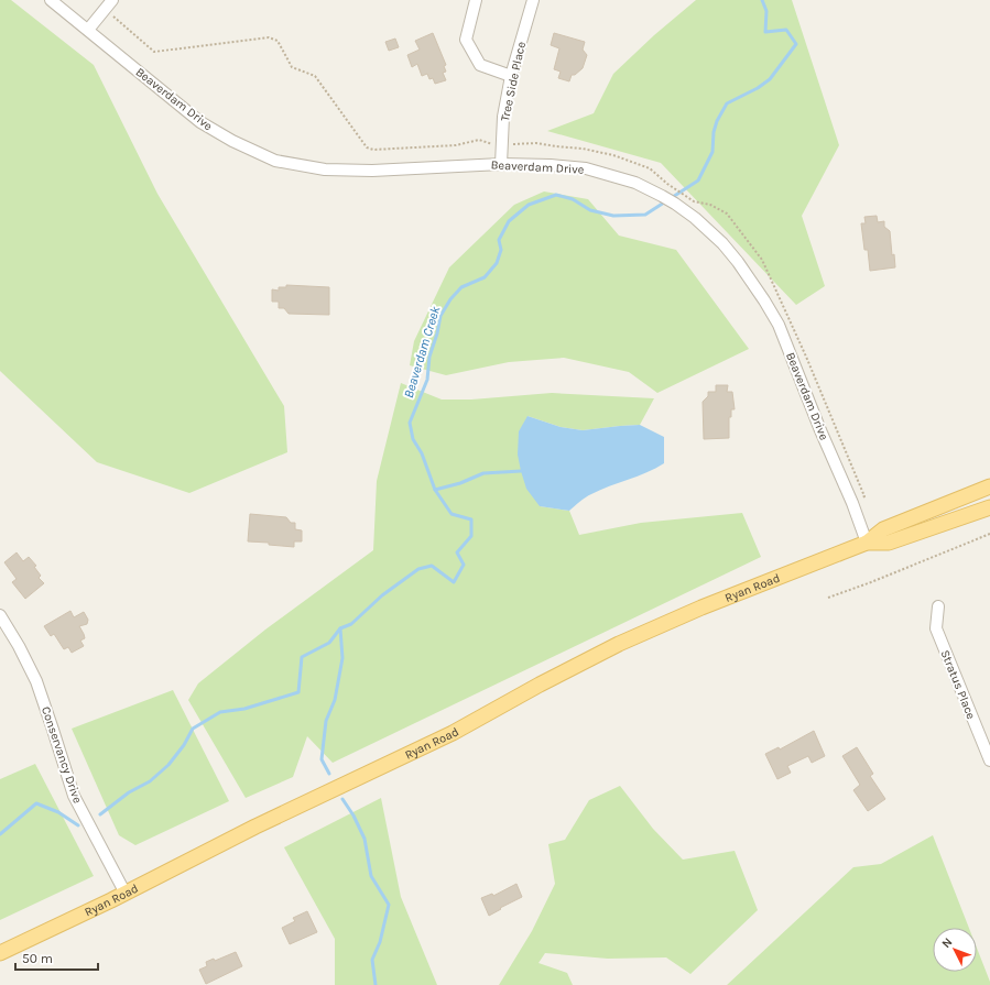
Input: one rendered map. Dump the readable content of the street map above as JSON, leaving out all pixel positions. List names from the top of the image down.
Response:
{
  "streets": {
    "main road": ["Ryan Road"],
    "street": [
      "Tree Side Place",
      "Beaverdam Drive",
      "Stratus Place",
      "Conservancy Drive"
    ]
  },
  "crossings": [
    ["Tree Side Place", "Beaverdam Drive"],
    ["Beaverdam Drive", "Ryan Road"],
    ["Ryan Road", "Conservancy Drive"]
  ],
  "water": ["Beaverdam Creek"],
  "scale_bar": "50 m",
  "north": "top left"
}
